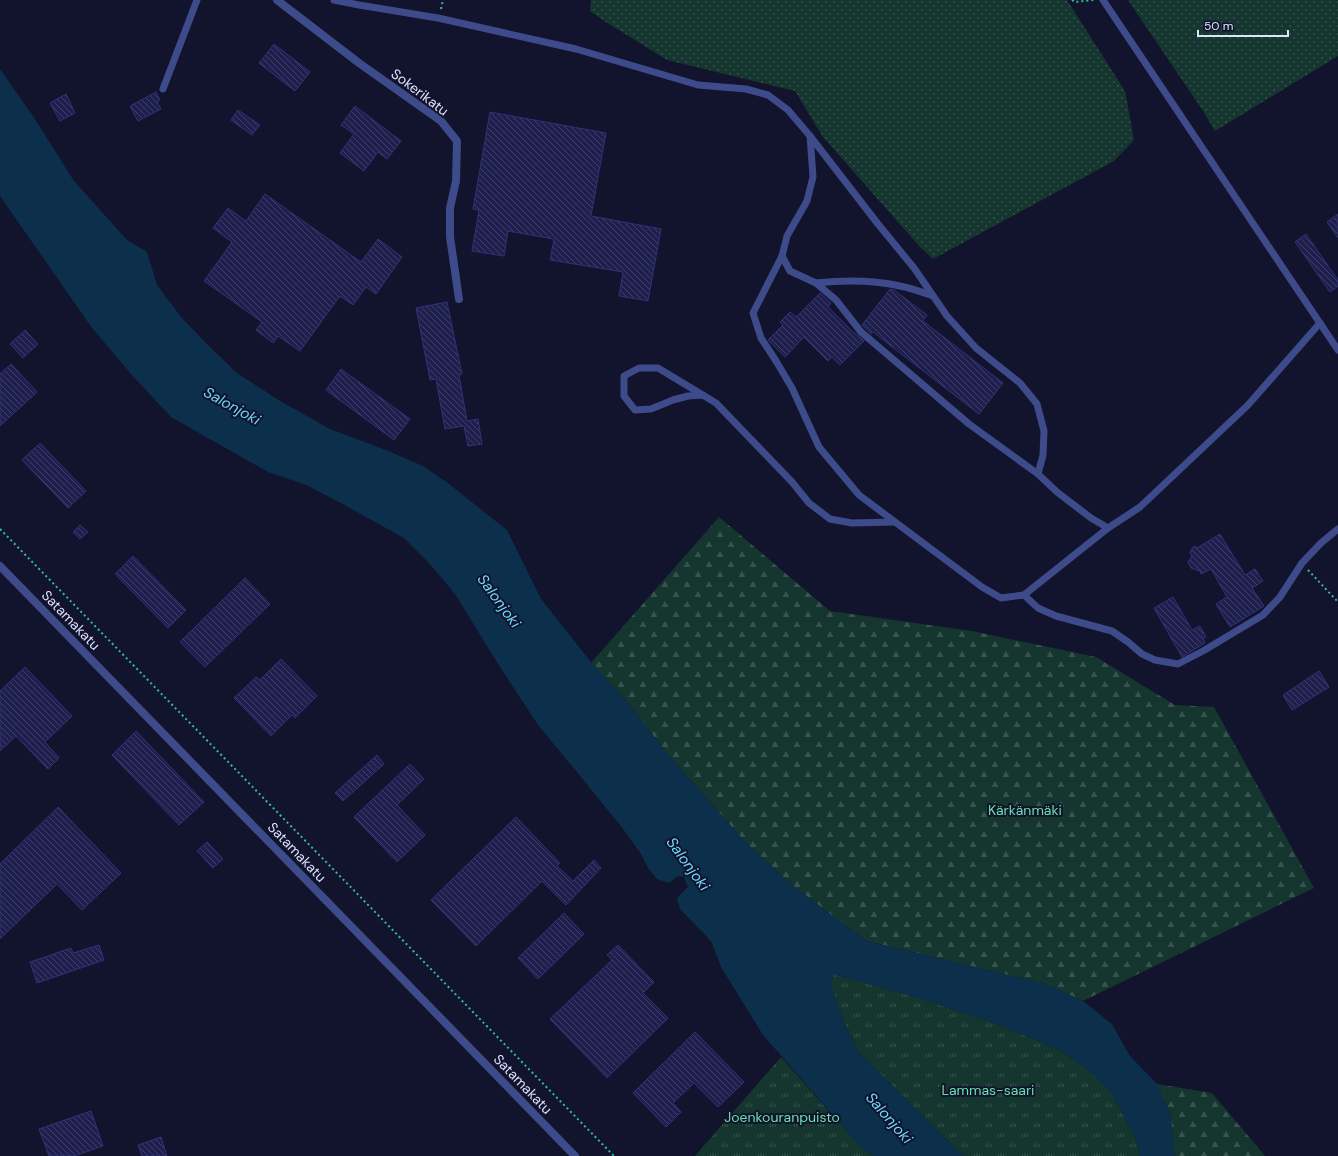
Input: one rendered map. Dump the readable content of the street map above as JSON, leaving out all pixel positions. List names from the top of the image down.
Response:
{
  "streets": {
    "street": ["Sokerikatu", "Satamakatu"]
  },
  "water": ["Salonjoki"],
  "parks": ["Kärkänmäki", "Lammas-saari", "Joenkouranpuisto"],
  "scale_bar": "50 m"
}
